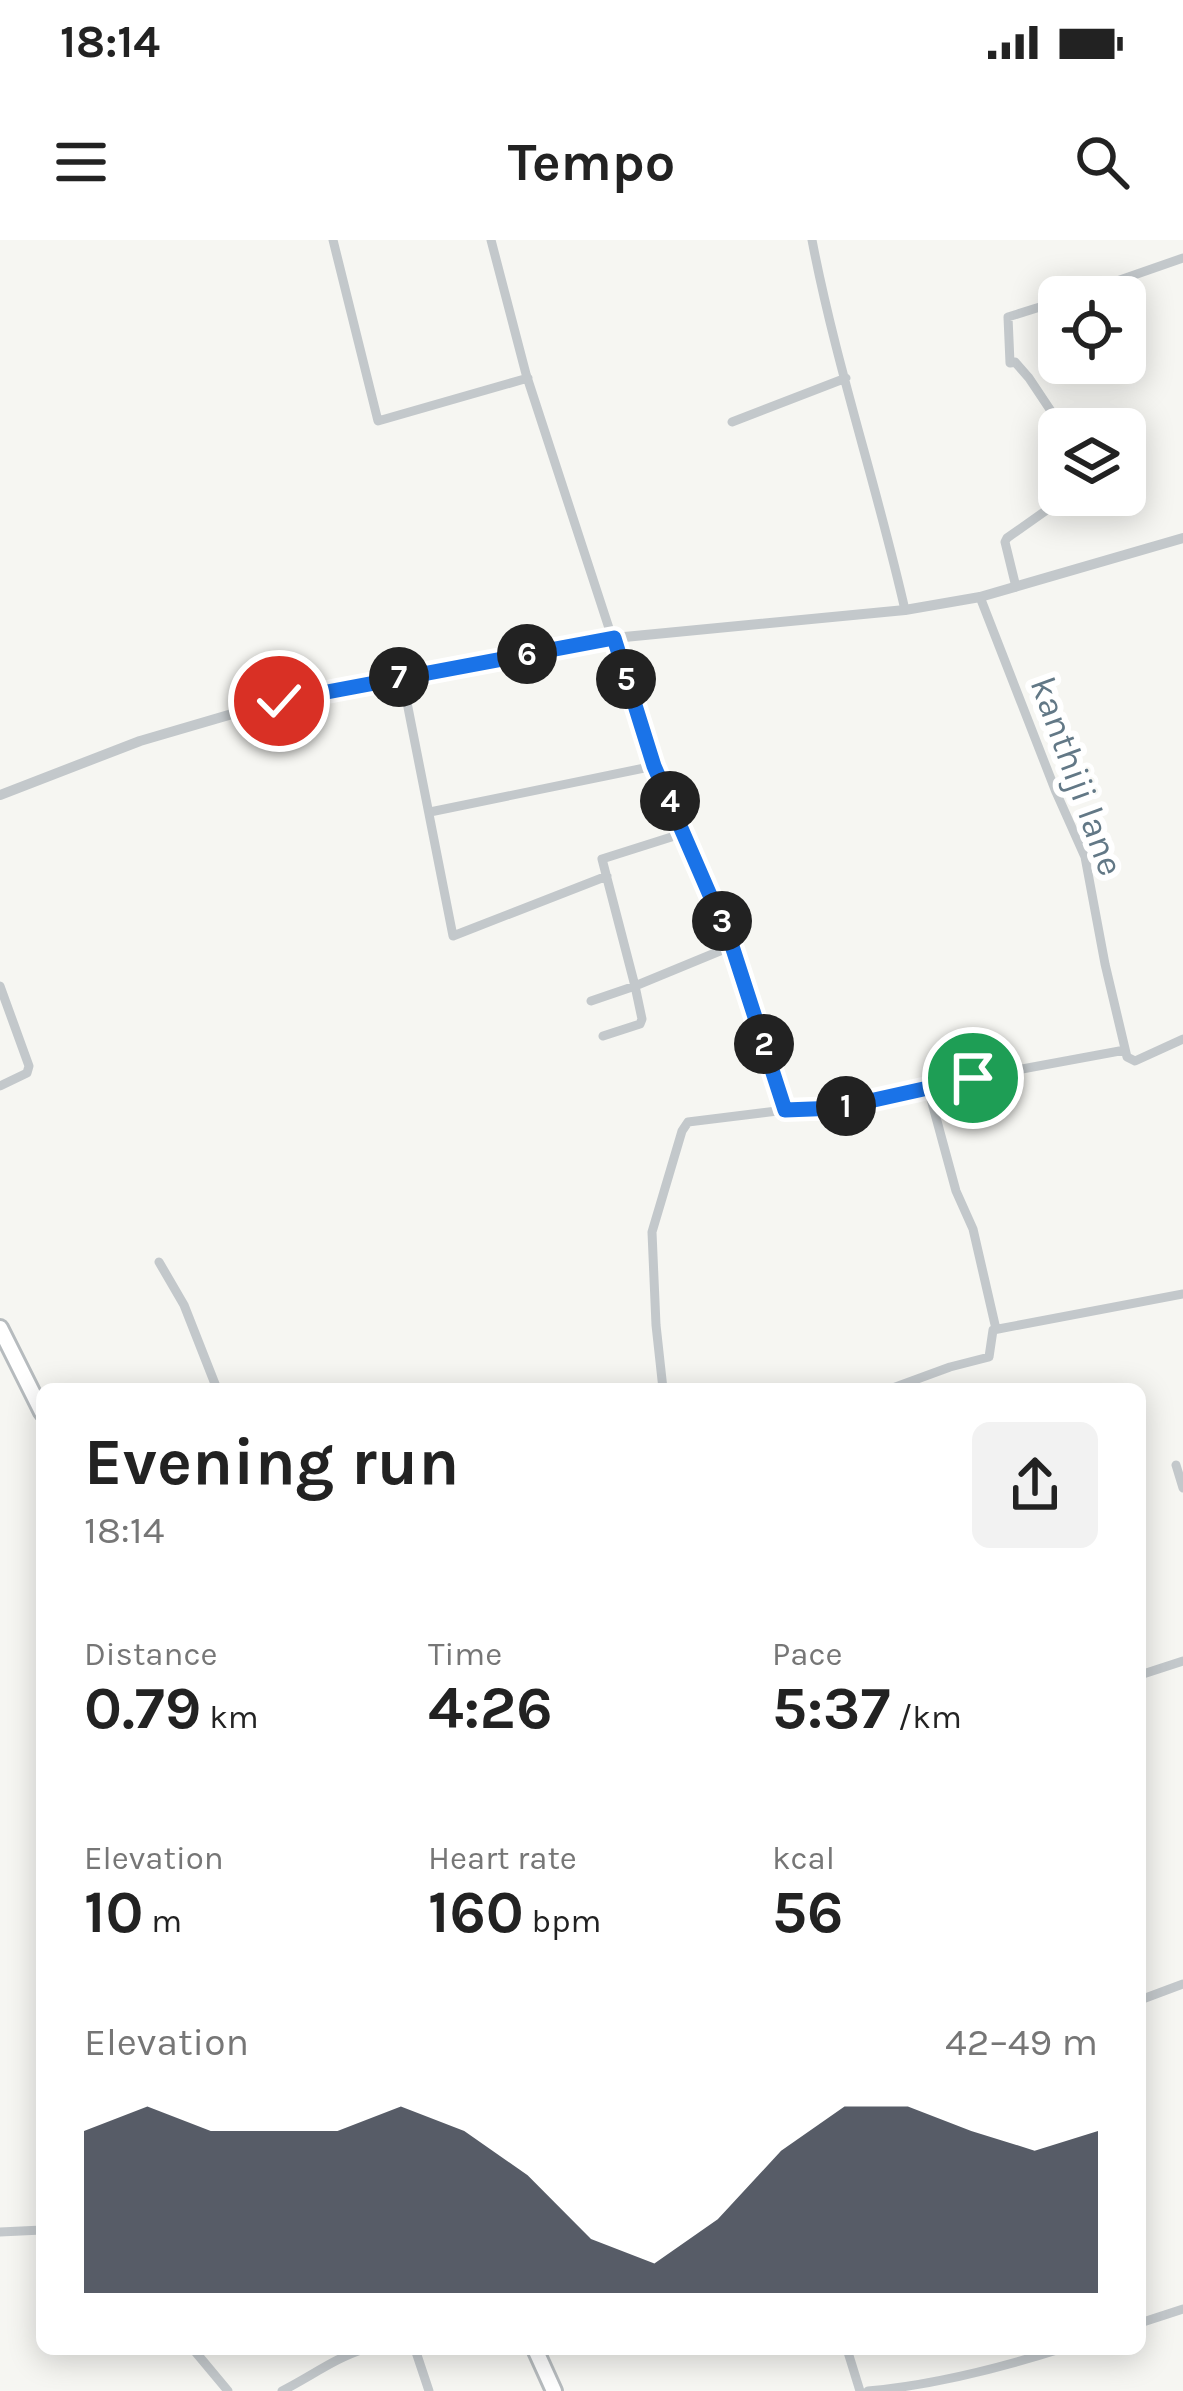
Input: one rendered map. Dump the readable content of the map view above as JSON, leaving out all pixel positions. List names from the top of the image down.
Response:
{
  "streets": {
    "street": ["kanthiji lane"]
  },
  "page": {
    "status": "18:14",
    "header": "Tempo",
    "pins": [
      "6",
      "7",
      "5",
      "4",
      "3",
      "2",
      "1"
    ],
    "heading": ["Evening run", "18:14"],
    "stats": [
      ["Distance", "0.79 km"],
      ["Time", "4:26"],
      ["Pace", "5:37 /km"],
      ["Elevation", "10 m"],
      ["Heart rate", "160 bpm"],
      ["kcal", "56"]
    ],
    "chart": ["Elevation", "42–49 m"]
  }
}
